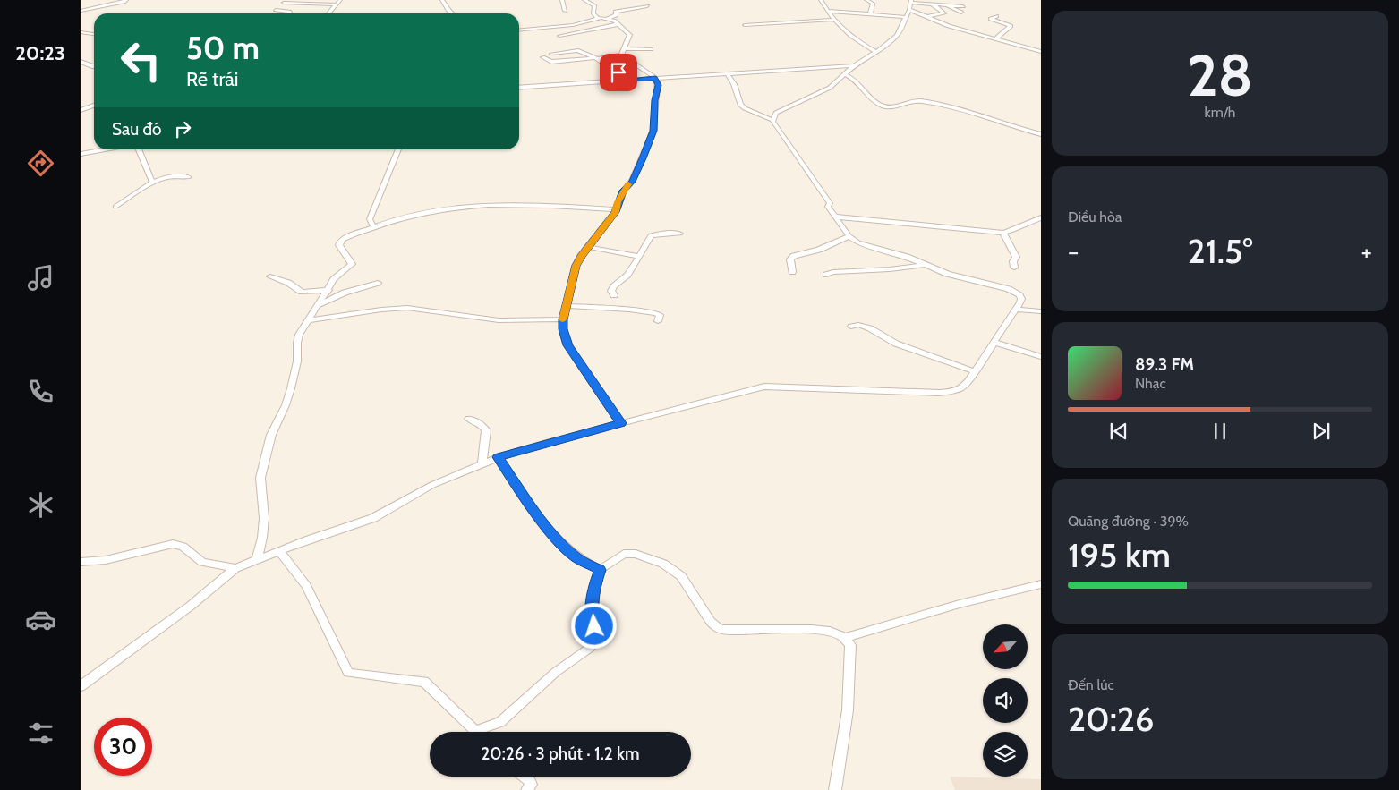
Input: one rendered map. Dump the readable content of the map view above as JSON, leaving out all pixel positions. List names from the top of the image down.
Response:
{
  "north": "bottom left",
  "page": {
    "tabs": "20:23",
    "tile": [
      ["28", "km/h"],
      "Điều hòa",
      ["Quãng đường · 39%", "195 km"],
      ["Đến lúc", "20:26"]
    ],
    "turn": ["50 m", "Rẽ trái"],
    "then": "Sau đó",
    "heat": ["−", "21.5°", "+"],
    "song": ["89.3 FM", "Nhạc"],
    "limit": "30",
    "trip": "20:26 · 3 phút · 1.2 km"
  }
}
